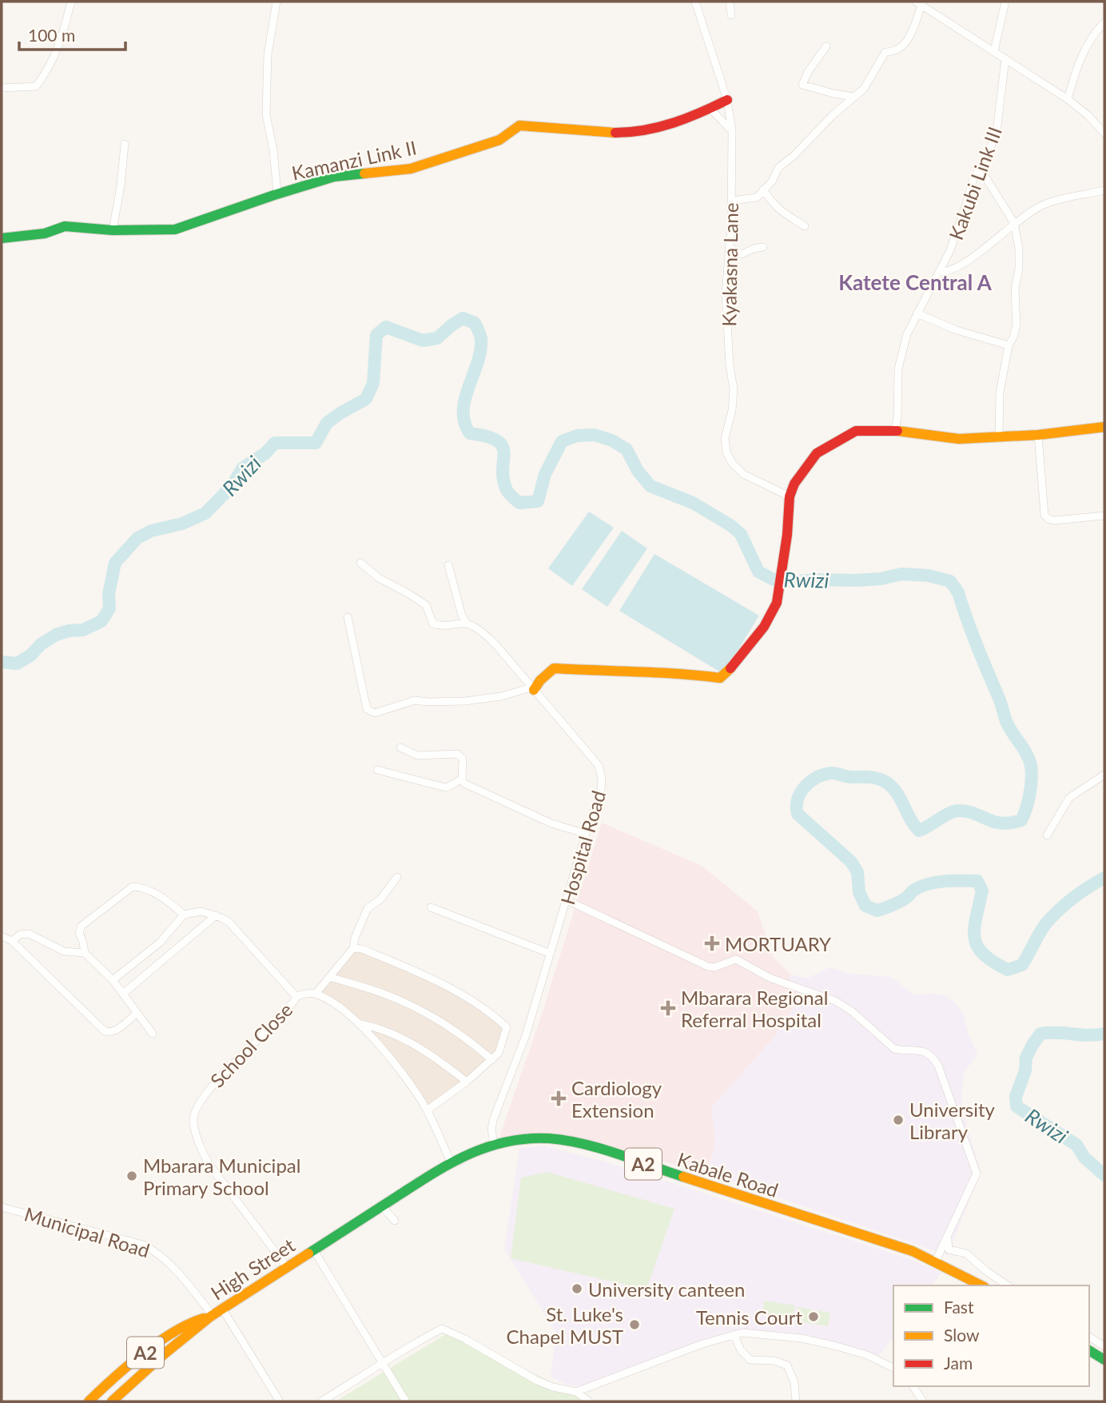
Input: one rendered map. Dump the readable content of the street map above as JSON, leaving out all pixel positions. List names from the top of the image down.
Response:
{
  "streets": {
    "street": [
      "Kamanzi Link II",
      "Kakubi Link III",
      "Kyakasna Lane",
      "Hospital Road",
      "School Close",
      "A2",
      "Kabale Road",
      "Municipal Road",
      "High Street"
    ]
  },
  "crossings": [
    ["Kamanzi Link II", "Kyakasna Lane"],
    ["Hospital Road", "Kabale Road"],
    ["School Close", "Kabale Road"],
    ["School Close", "High Street"],
    ["Kabale Road", "High Street"],
    ["Municipal Road", "High Street"]
  ],
  "districts": ["Katete Central A"],
  "water": ["Rwizi"],
  "places": {
    "health": ["MORTUARY", "Mbarara Regional Referral Hospital", "Cardiology Extension"],
    "other": [
      "University Library",
      "Mbarara Municipal Primary School",
      "University canteen",
      "Tennis Court",
      "St. Luke's Chapel MUST"
    ]
  },
  "legend": ["Fast", "Slow", "Jam"],
  "scale_bar": "100 m"
}
